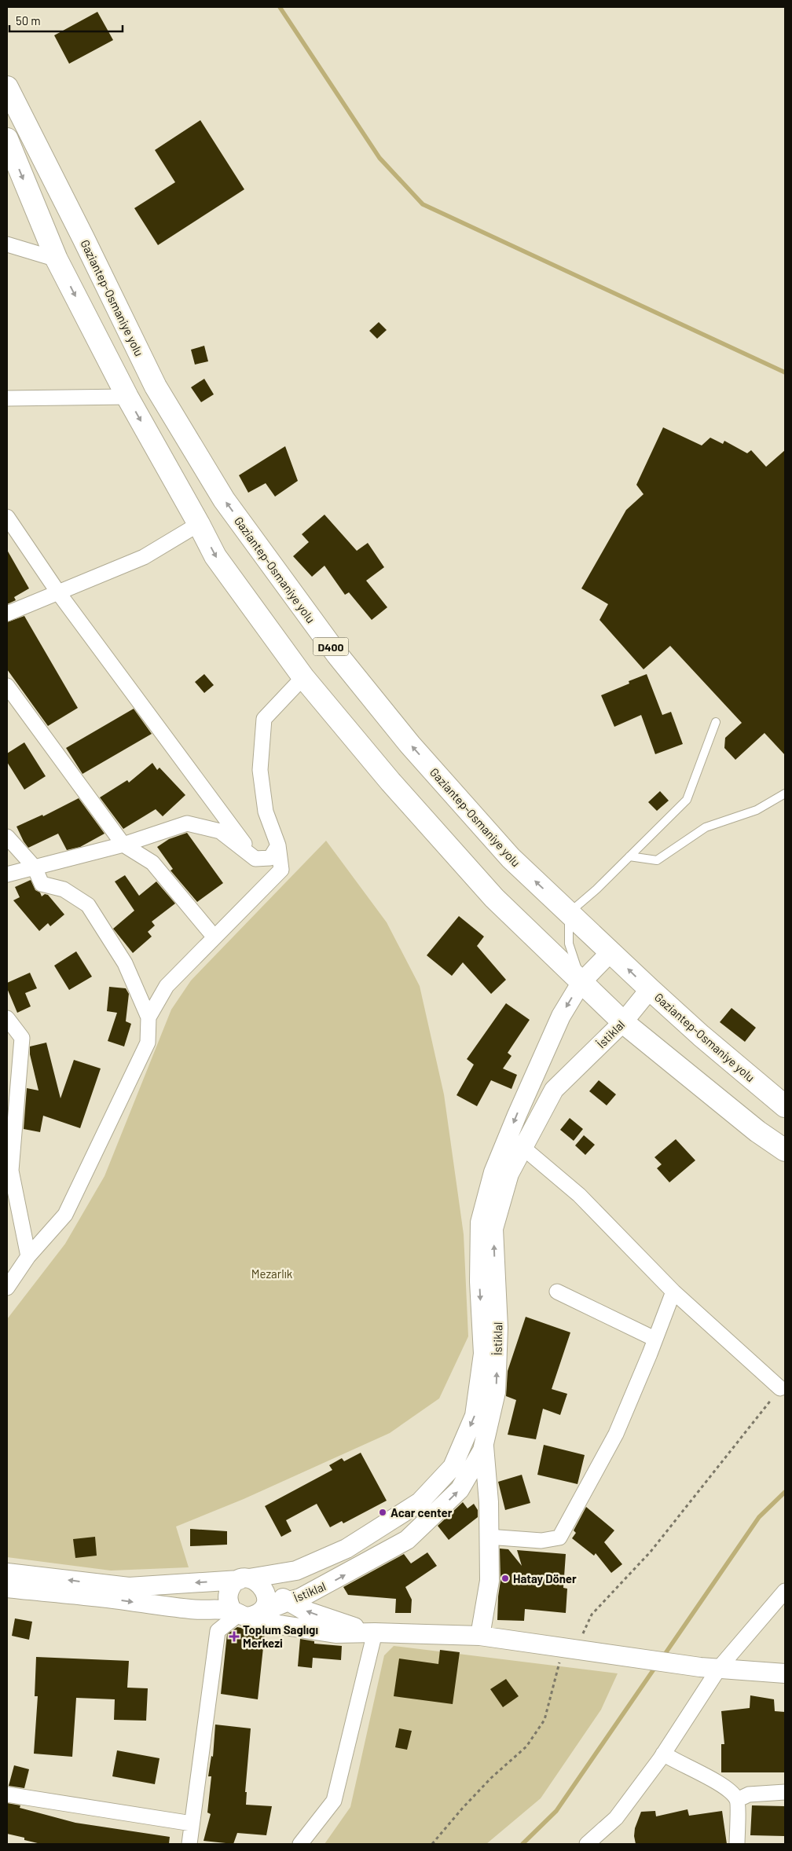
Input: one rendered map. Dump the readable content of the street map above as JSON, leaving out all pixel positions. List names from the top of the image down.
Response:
{
  "streets": {
    "highway": ["Gaziantep-Osmaniye yolu", "D400"],
    "street": ["İstiklal"]
  },
  "crossings": [
    ["Gaziantep-Osmaniye yolu", "İstiklal"]
  ],
  "parks": ["Mezarlık"],
  "places": {
    "other": ["Acar center", "Hatay Döner"],
    "health": ["Toplum Saglıgı Merkezi"]
  },
  "scale_bar": "50 m"
}
